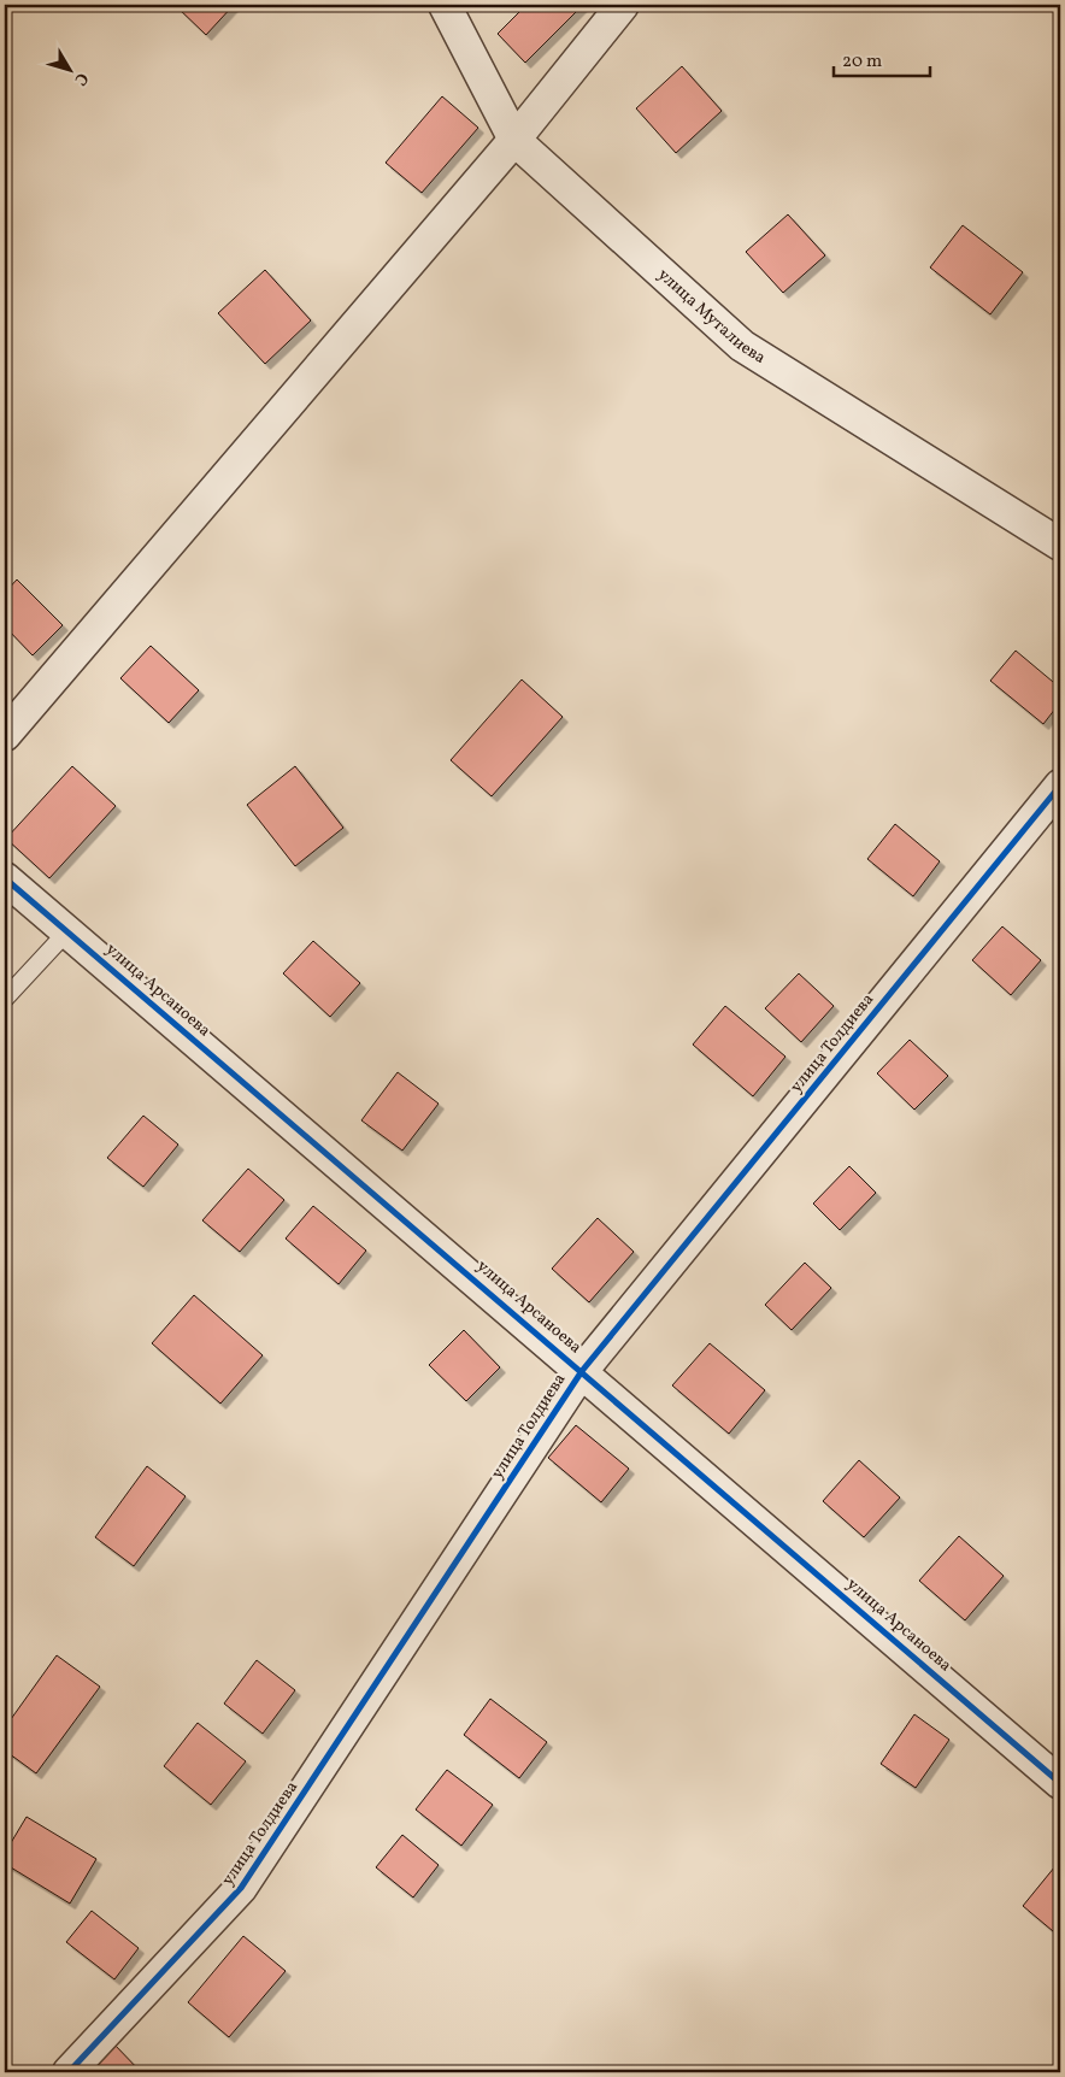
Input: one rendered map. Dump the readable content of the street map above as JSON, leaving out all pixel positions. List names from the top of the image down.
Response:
{
  "streets": {
    "street": ["улица Муталиева", "улица Арсаноева", "улица Толдиева"]
  },
  "crossings": [
    ["улица Арсаноева", "улица Толдиева"]
  ],
  "scale_bar": "20 m",
  "north": "bottom right"
}
